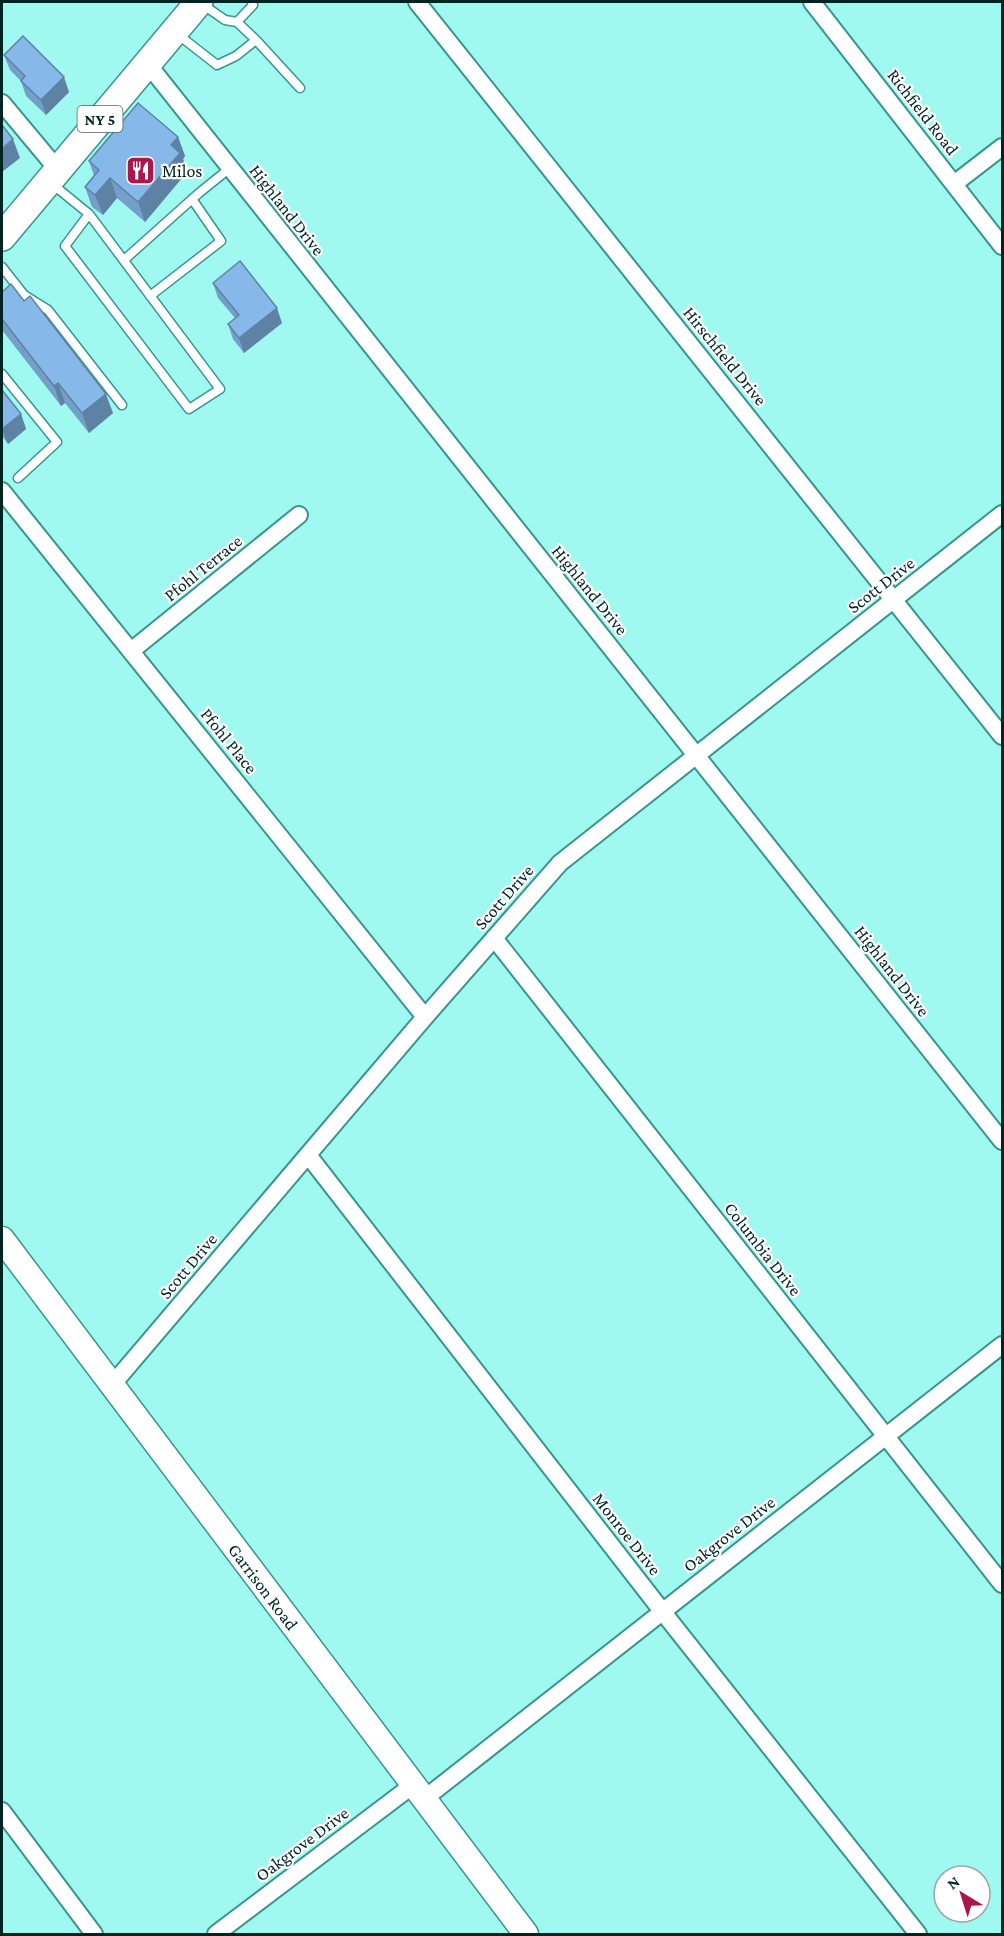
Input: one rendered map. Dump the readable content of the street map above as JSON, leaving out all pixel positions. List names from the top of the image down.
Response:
{
  "streets": {
    "main road": ["NY 5"],
    "street": [
      "Richfield Road",
      "Highland Drive",
      "Hirschfield Drive",
      "Pfohl Terrace",
      "Scott Drive",
      "Pfohl Place",
      "Columbia Drive",
      "Monroe Drive",
      "Oakgrove Drive",
      "Garrison Road"
    ]
  },
  "crossings": [
    ["NY 5", "Highland Drive"],
    ["Highland Drive", "Scott Drive"],
    ["Hirschfield Drive", "Scott Drive"],
    ["Pfohl Terrace", "Pfohl Place"],
    ["Scott Drive", "Pfohl Place"],
    ["Scott Drive", "Columbia Drive"],
    ["Scott Drive", "Monroe Drive"],
    ["Scott Drive", "Garrison Road"],
    ["Columbia Drive", "Oakgrove Drive"],
    ["Monroe Drive", "Oakgrove Drive"],
    ["Oakgrove Drive", "Garrison Road"]
  ],
  "places": {
    "restaurant": ["Milos"]
  },
  "north": "top left"
}
